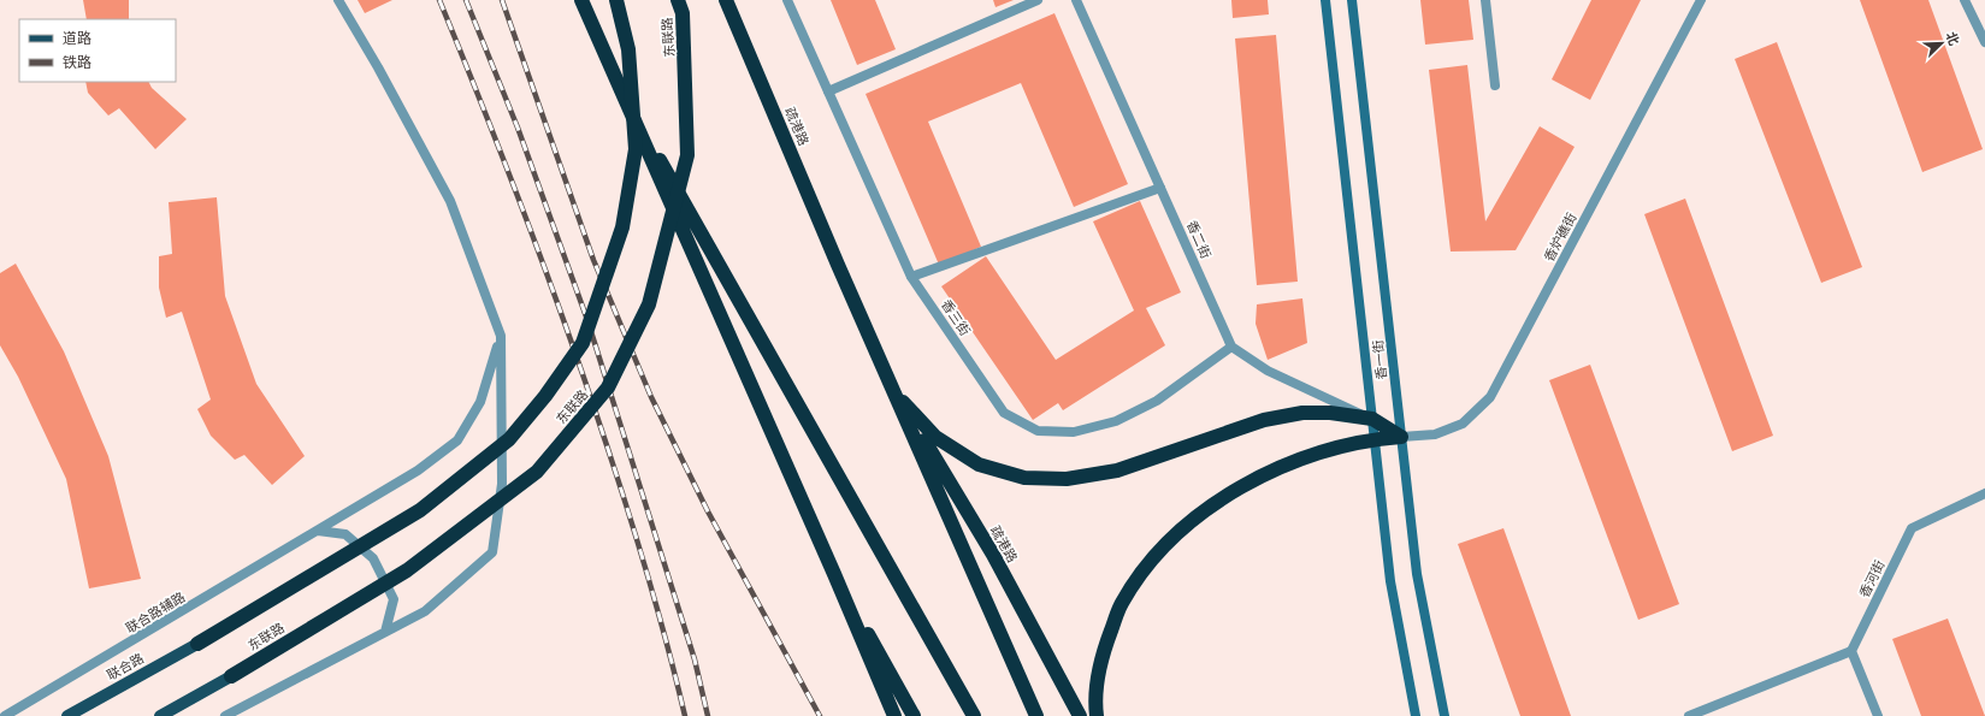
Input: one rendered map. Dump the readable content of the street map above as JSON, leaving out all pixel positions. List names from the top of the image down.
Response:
{
  "streets": {
    "highway": ["东联路", "疏港路"],
    "main road": ["联合路"],
    "street": [
      "香炉礁街",
      "香二街",
      "香三街",
      "香一街",
      "香河街",
      "联合路辅路"
    ]
  },
  "crossings": [
    ["东联路", "联合路"],
    ["香炉礁街", "香一街"],
    ["香二街", "香三街"]
  ],
  "legend": ["道路", "铁路"],
  "north": "top right"
}
